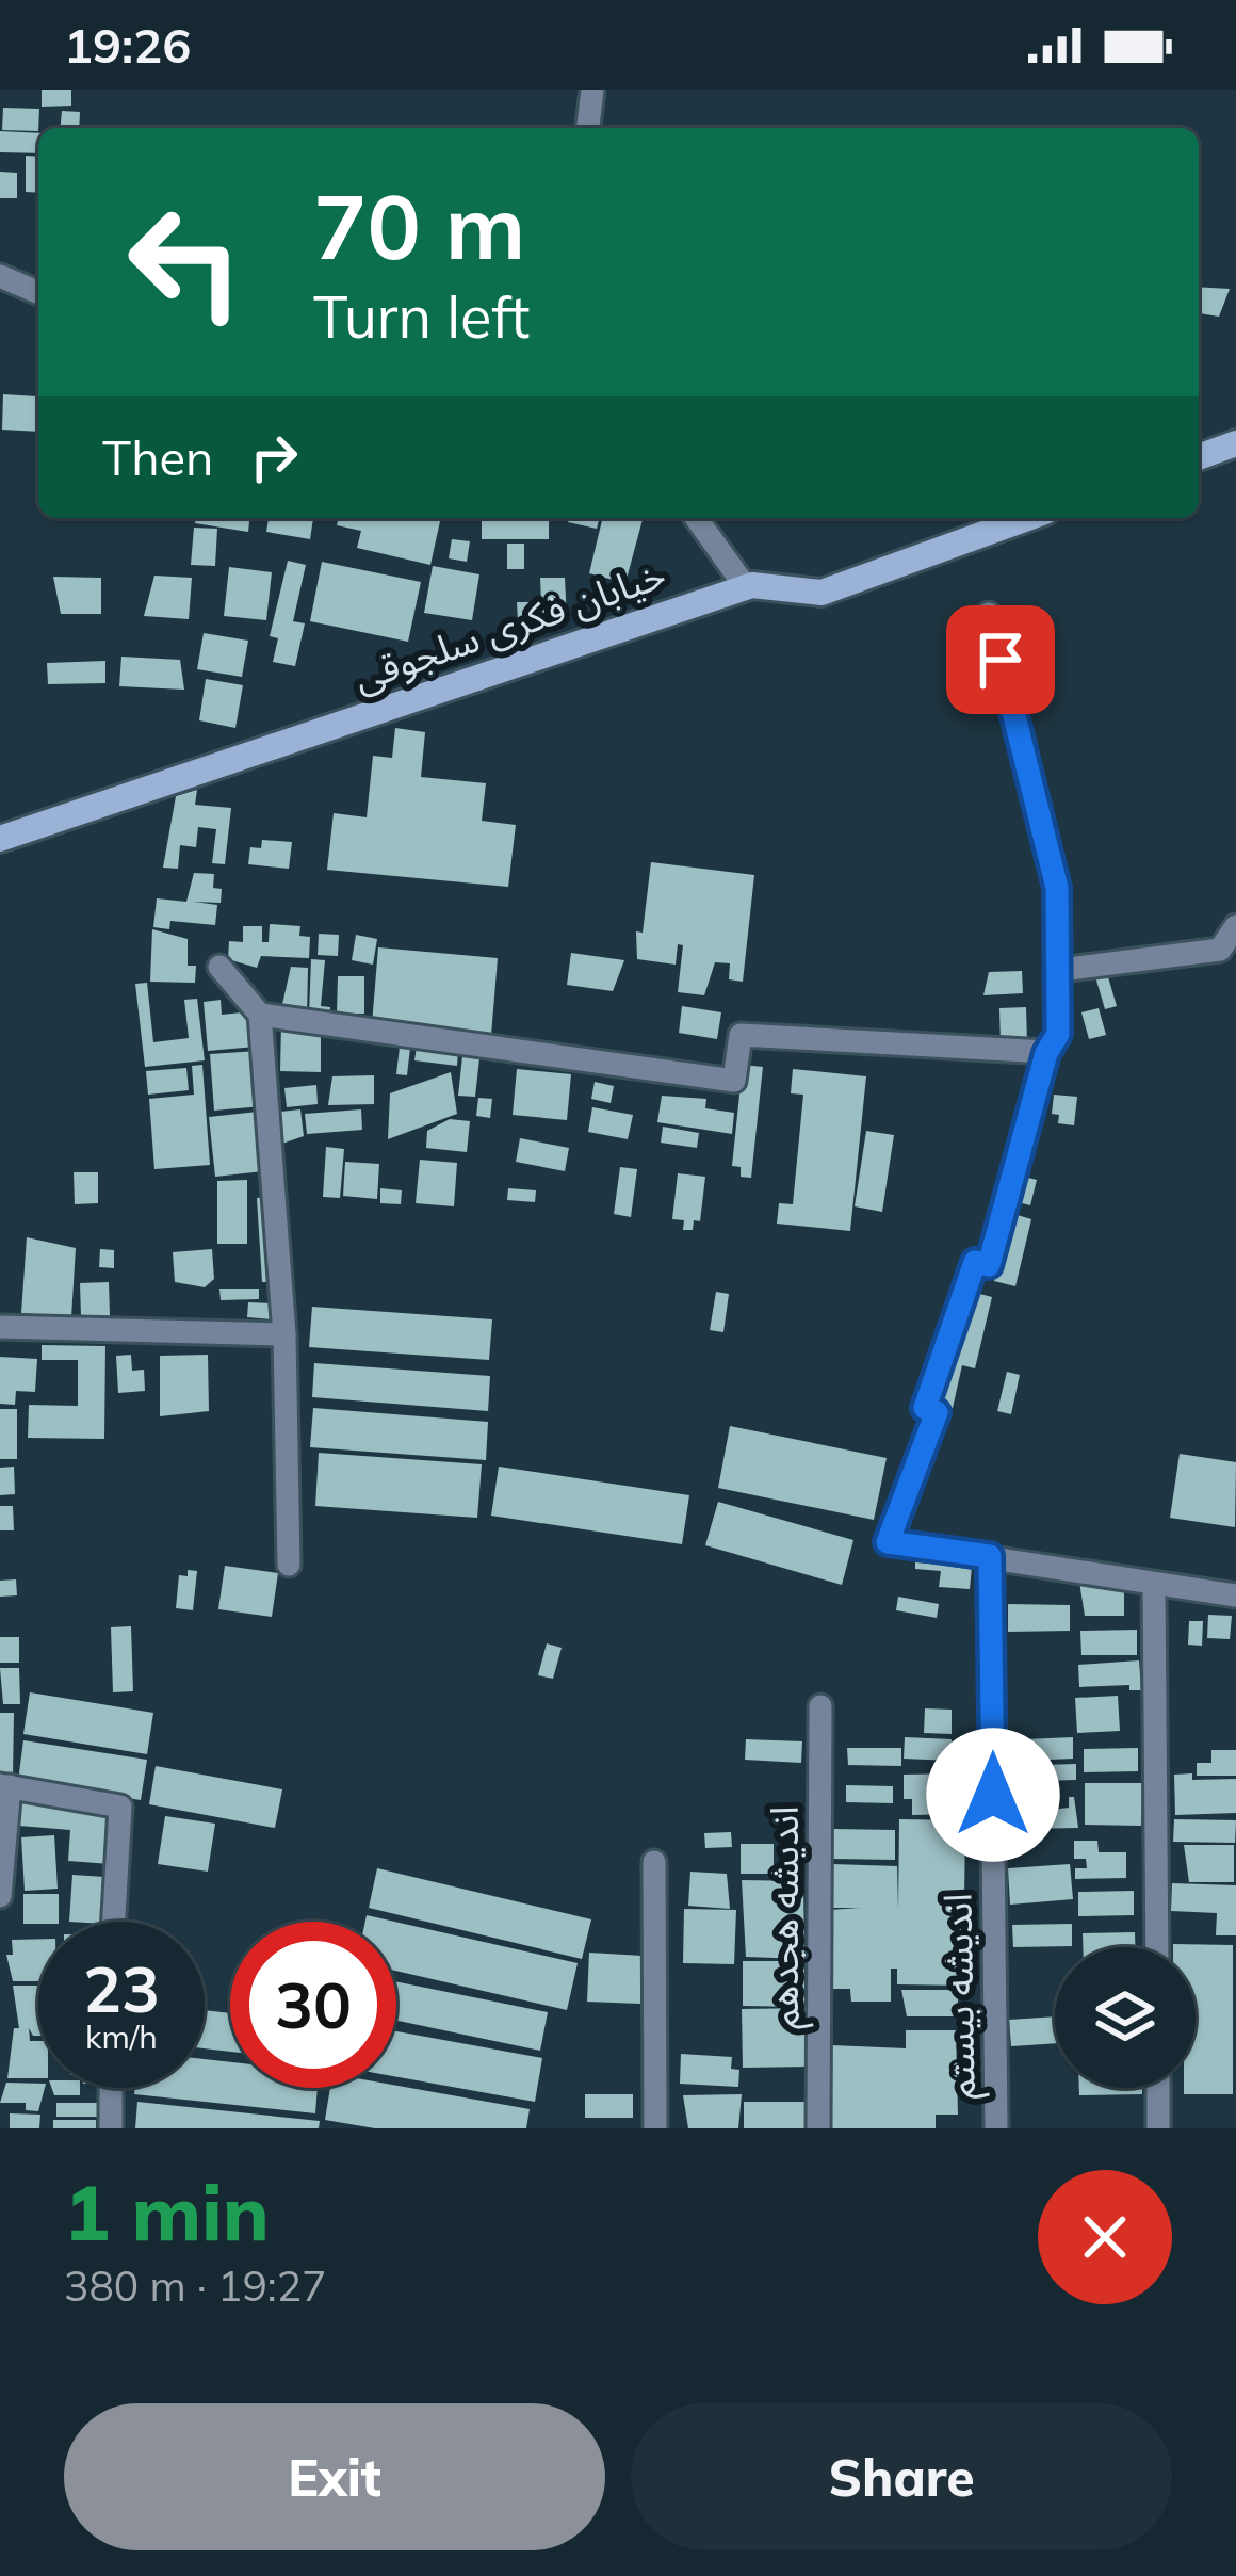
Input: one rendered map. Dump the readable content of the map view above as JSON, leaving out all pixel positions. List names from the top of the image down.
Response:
{
  "streets": {
    "street": ["خیابان فکری سلجوقی", "اندیشه هجدهم", "اندیشه بیستم"]
  },
  "page": {
    "status": "19:26",
    "turn": ["70 m", "Turn left"],
    "then": "Then",
    "speed": "23 km/h",
    "limit": "30",
    "heading": ["1 min", "380 m · 19:27"],
    "buttons": ["Exit", "Share"]
  }
}
